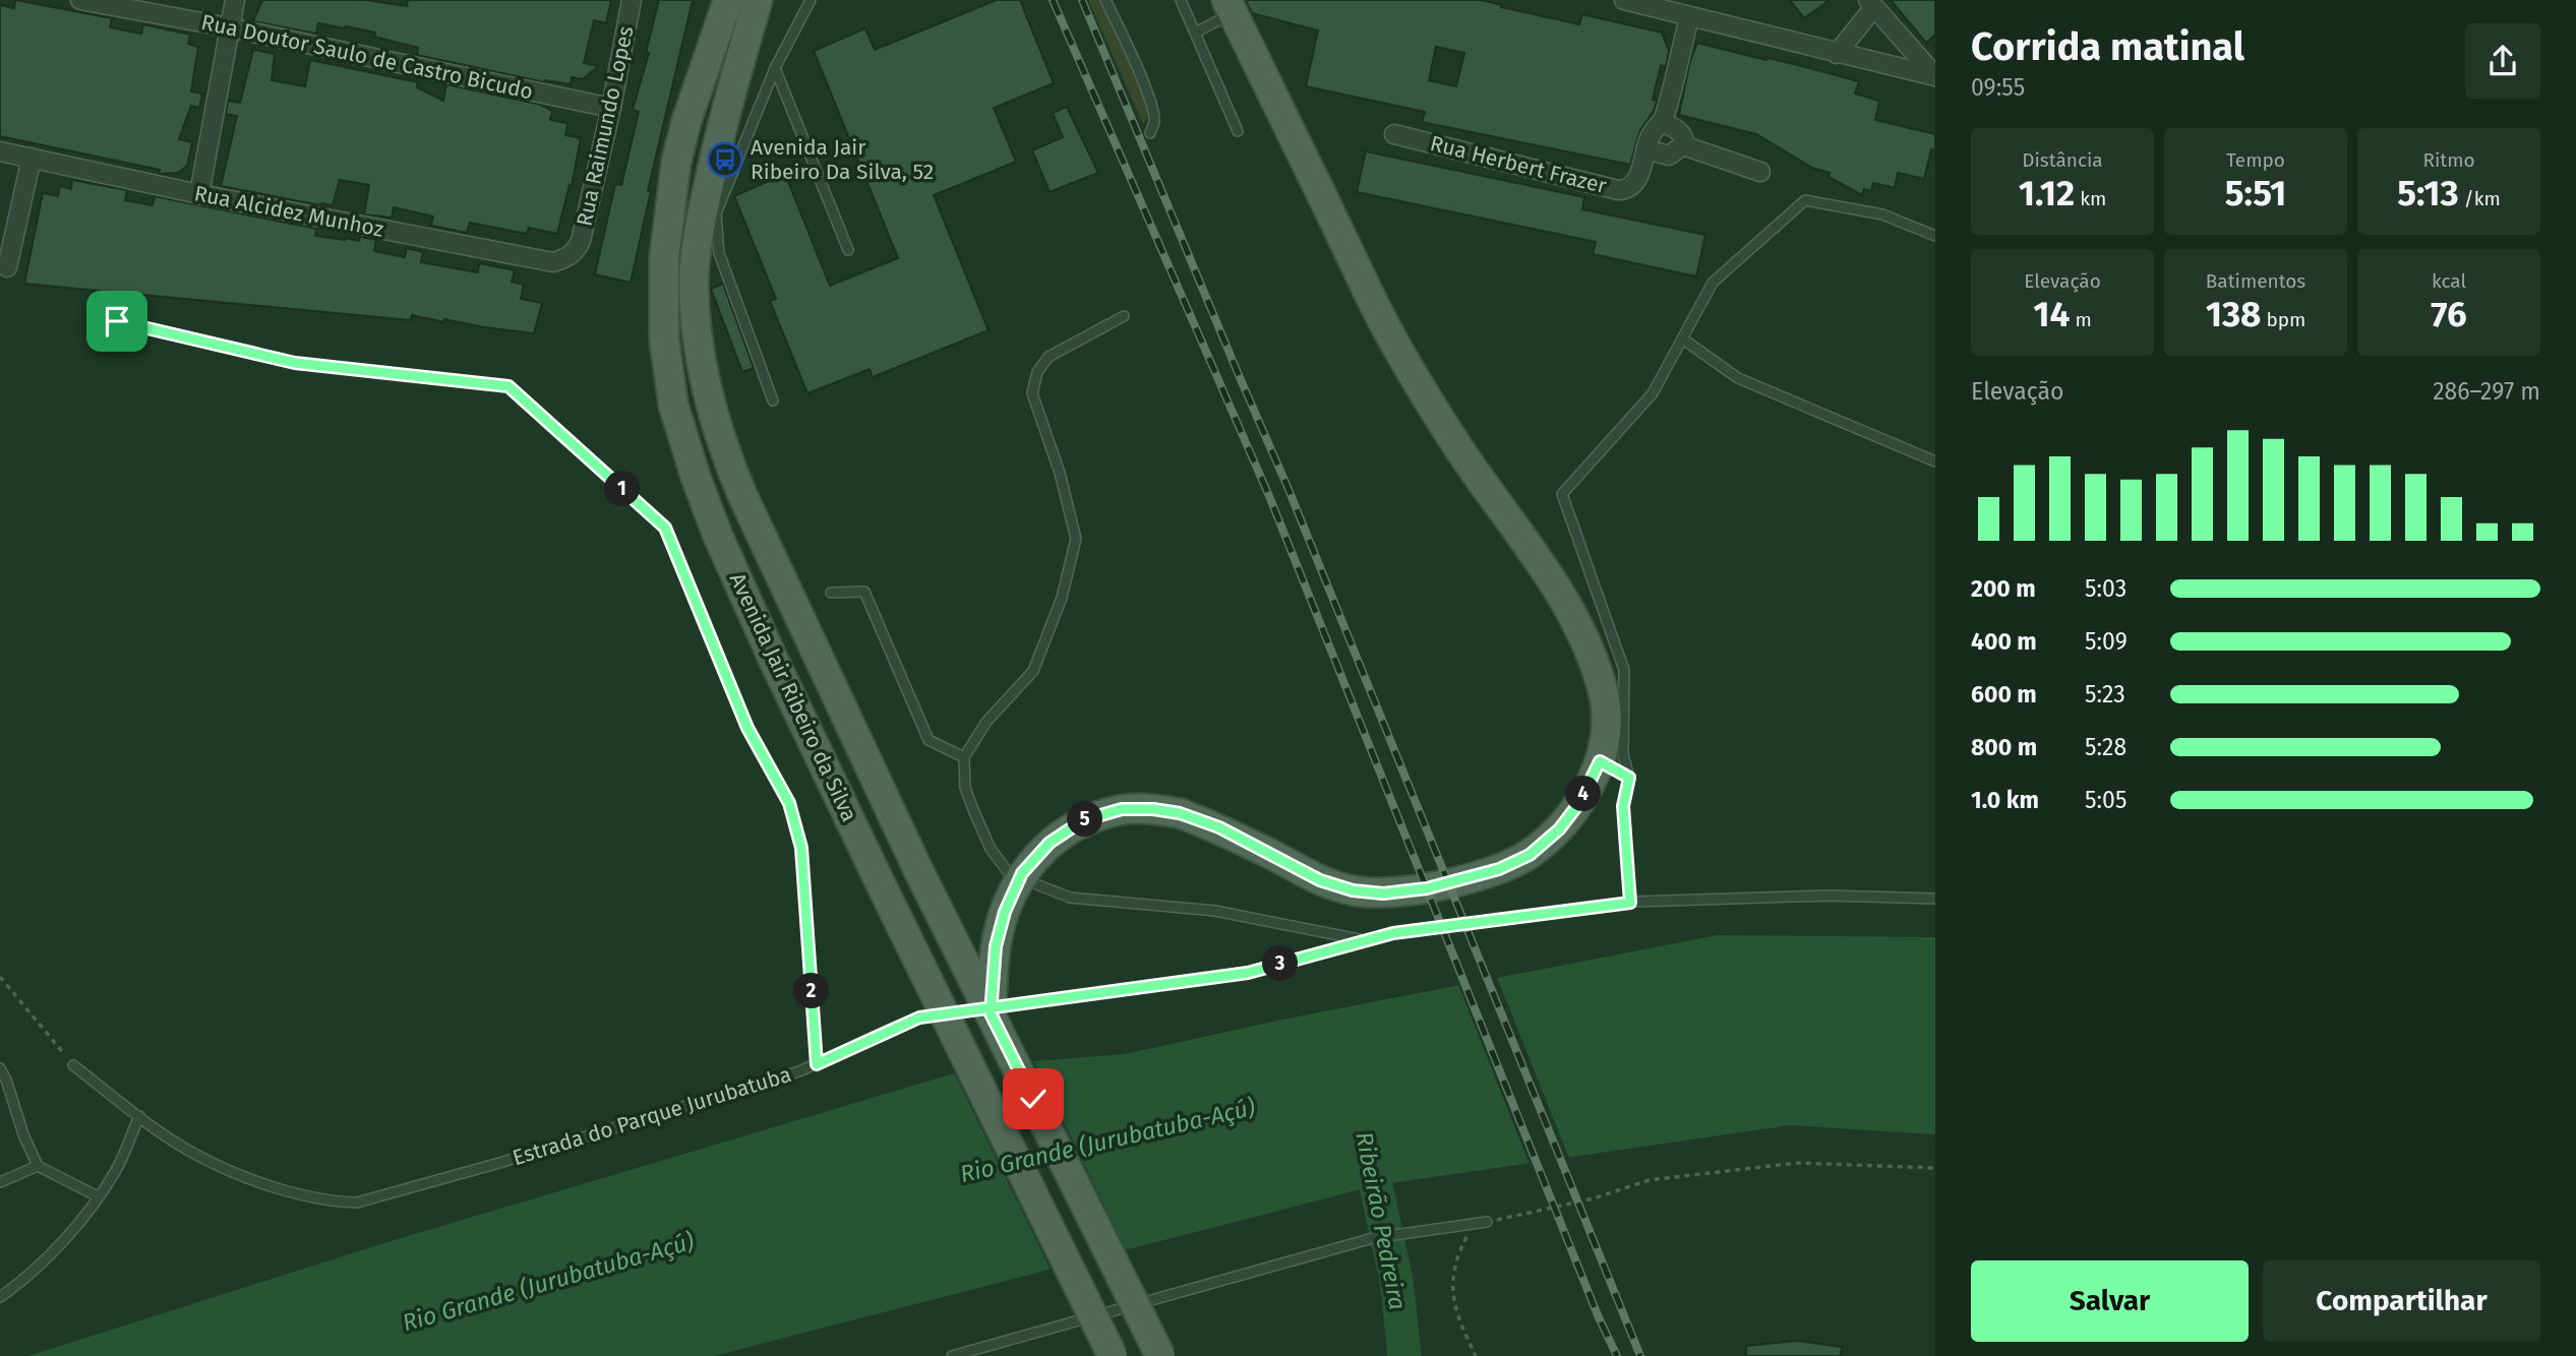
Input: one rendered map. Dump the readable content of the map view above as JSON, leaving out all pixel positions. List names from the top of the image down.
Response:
{
  "streets": {
    "main road": ["Avenida Jair Ribeiro da Silva"],
    "street": [
      "Rua Doutor Saulo de Castro Bicudo",
      "Rua Raimundo Lopes",
      "Rua Herbert Frazer",
      "Rua Alcidez Munhoz"
    ],
    "lane": ["Estrada do Parque Jurubatuba"]
  },
  "crossings": [
    ["Rua Doutor Saulo de Castro Bicudo", "Rua Raimundo Lopes"],
    ["Rua Raimundo Lopes", "Rua Alcidez Munhoz"]
  ],
  "water": ["Rio Grande (Jurubatuba-Açú)", "Ribeirão Pedreira"],
  "places": {
    "bus stop": ["Avenida Jair Ribeiro Da Silva, 52"]
  },
  "page": {
    "heading": ["Corrida matinal", "09:55"],
    "stats": [
      ["Distância", "1.12 km"],
      ["Tempo", "5:51"],
      ["Ritmo", "5:13 /km"],
      ["Elevação", "14 m"],
      ["Batimentos", "138 bpm"],
      ["kcal", "76"]
    ],
    "chart": ["Elevação", "286–297 m"],
    "pins": [
      "1",
      "4",
      "5",
      "3",
      "2"
    ],
    "list": [
      {
        "name": "200 m",
        "note": "5:03"
      },
      {
        "name": "400 m",
        "note": "5:09"
      },
      {
        "name": "600 m",
        "note": "5:23"
      },
      {
        "name": "800 m",
        "note": "5:28"
      },
      {
        "name": "1.0 km",
        "note": "5:05"
      }
    ],
    "buttons": ["Salvar", "Compartilhar"]
  }
}
